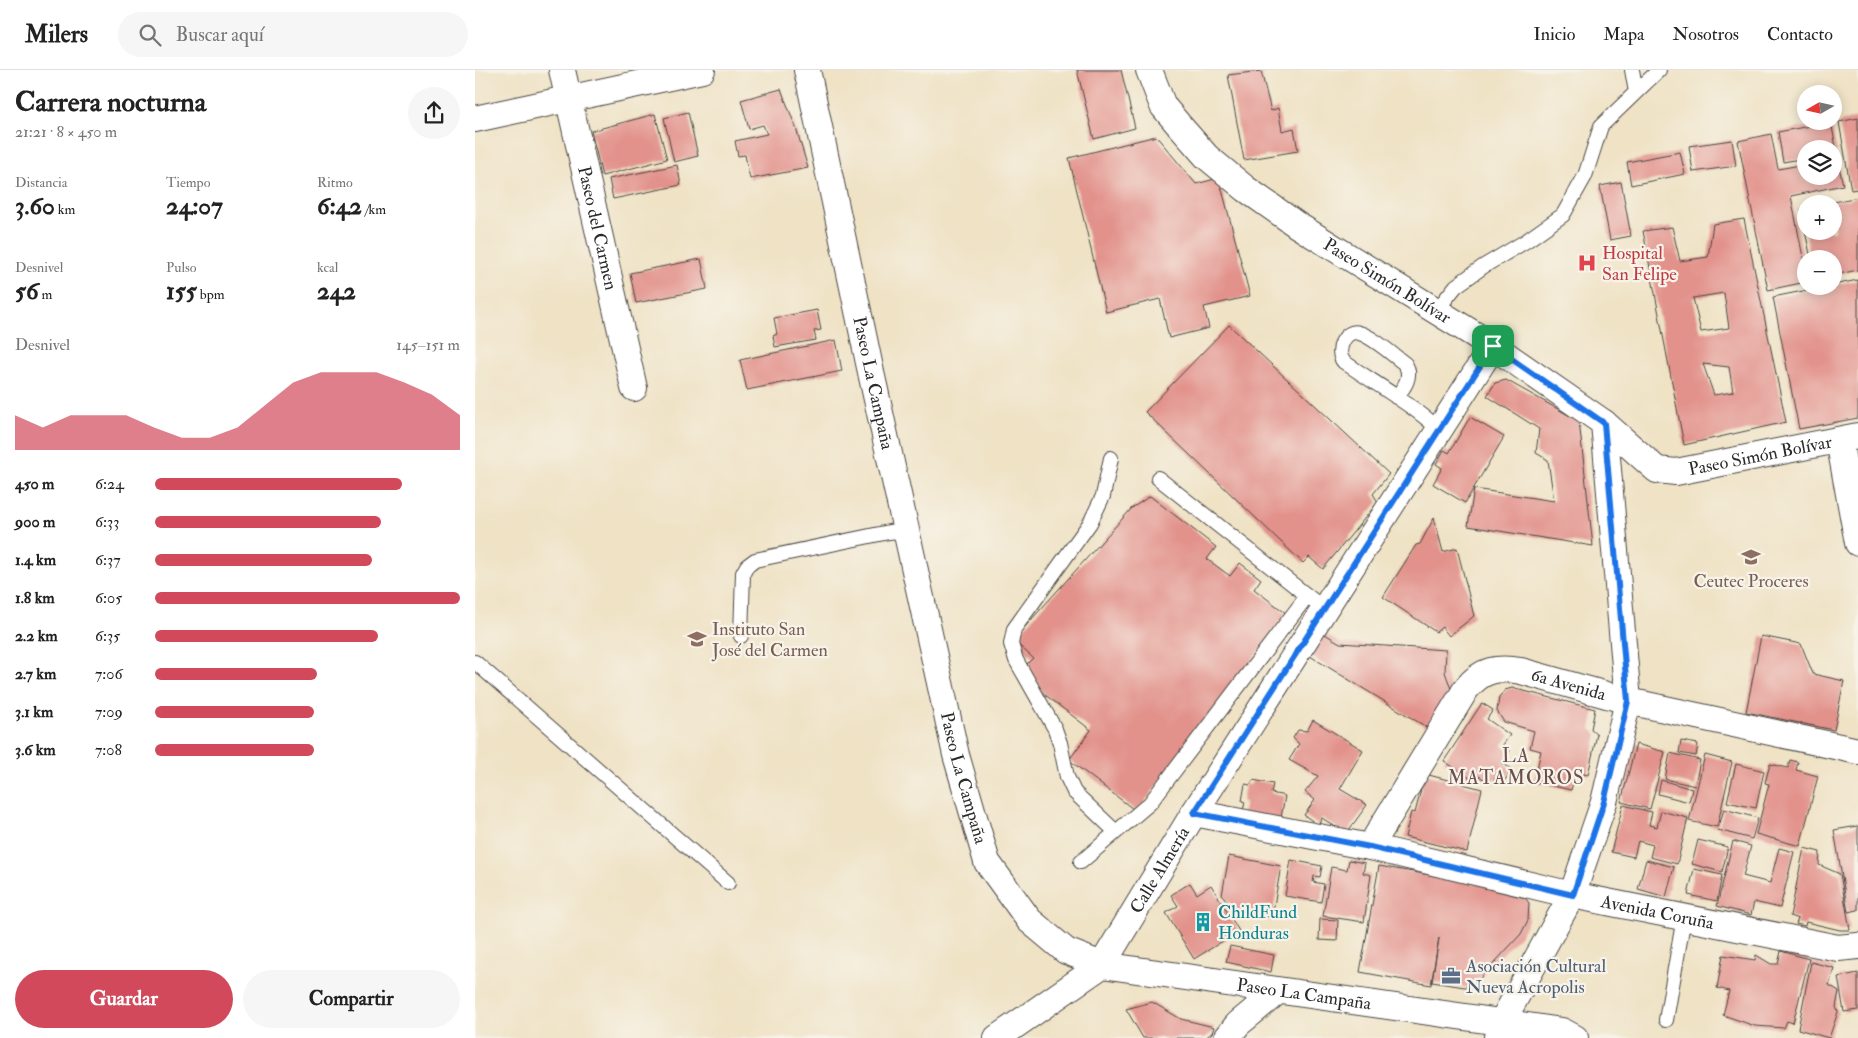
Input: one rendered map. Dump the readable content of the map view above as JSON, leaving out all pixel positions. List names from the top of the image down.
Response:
{
  "streets": {
    "street": [
      "Paseo del Carmen",
      "Paseo Simón Bolívar",
      "Paseo La Campaña",
      "6a Avenida",
      "Calle Almería",
      "Avenida Coruña"
    ]
  },
  "crossings": [
    ["Paseo Simón Bolívar", "Calle Almería"],
    ["Paseo La Campaña", "Calle Almería"],
    ["6a Avenida", "Avenida Coruña"],
    ["Calle Almería", "Avenida Coruña"]
  ],
  "districts": ["LA MATAMOROS"],
  "places": {
    "hospital": ["Hospital San Felipe"],
    "school or university": ["Ceutec Proceres", "Instituto San José del Carmen"],
    "building": ["ChildFund Honduras"],
    "office": ["Asociación Cultural Nueva Acropolis"]
  },
  "north": "left",
  "page": {
    "header": "Milers",
    "search": "Buscar aquí",
    "nav": [
      "Inicio",
      "Mapa",
      "Nosotros",
      "Contacto"
    ],
    "heading": ["Carrera nocturna", "21:21 · 8 × 450 m"],
    "map_buttons": ["+", "−"],
    "stats": [
      ["Distancia", "3.60 km"],
      ["Tiempo", "24:07"],
      ["Ritmo", "6:42 /km"],
      ["Desnivel", "56 m"],
      ["Pulso", "155 bpm"],
      ["kcal", "242"]
    ],
    "chart": ["Desnivel", "145–151 m"],
    "list": [
      {
        "name": "450 m",
        "note": "6:24"
      },
      {
        "name": "900 m",
        "note": "6:33"
      },
      {
        "name": "1.4 km",
        "note": "6:37"
      },
      {
        "name": "1.8 km",
        "note": "6:05"
      },
      {
        "name": "2.2 km",
        "note": "6:35"
      },
      {
        "name": "2.7 km",
        "note": "7:06"
      },
      {
        "name": "3.1 km",
        "note": "7:09"
      },
      {
        "name": "3.6 km",
        "note": "7:08"
      }
    ],
    "buttons": ["Guardar", "Compartir"]
  }
}
